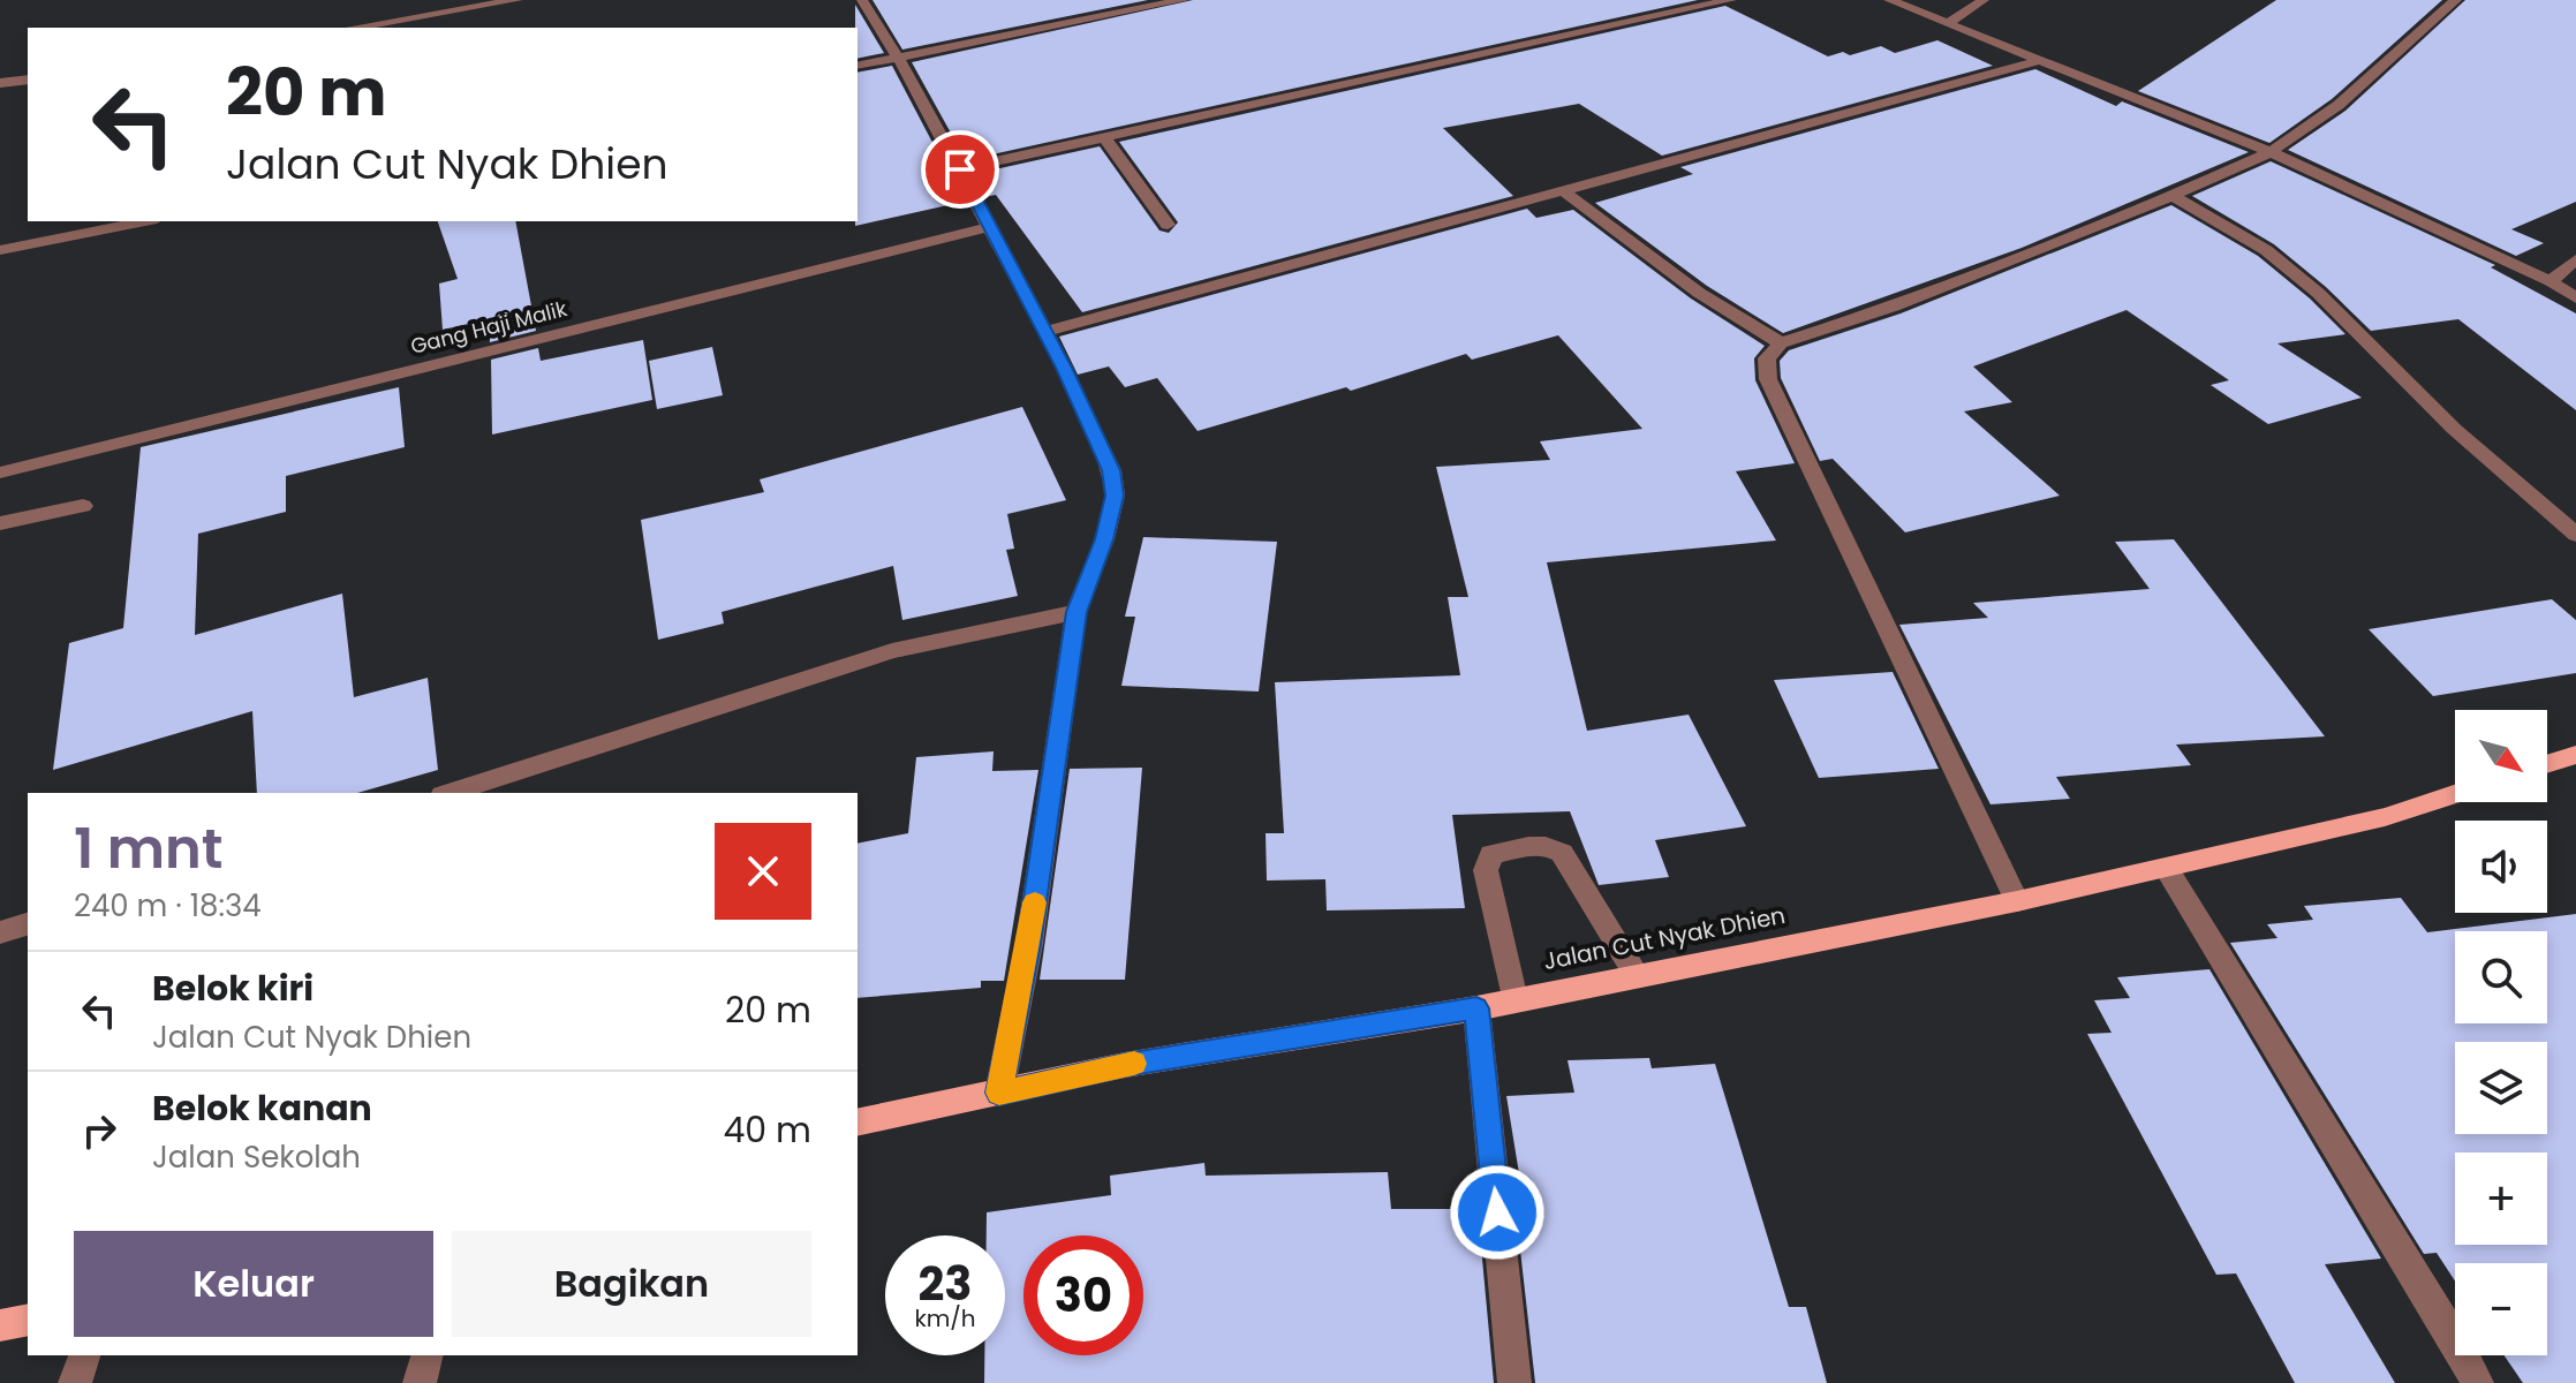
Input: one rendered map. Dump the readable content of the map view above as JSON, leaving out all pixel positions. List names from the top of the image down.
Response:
{
  "streets": {
    "main road": ["Jalan Cut Nyak Dhien"],
    "street": ["Gang Haji Malik"]
  },
  "north": "bottom right",
  "page": {
    "turn": ["20 m", "Jalan Cut Nyak Dhien"],
    "map_buttons": ["+", "−"],
    "heading": ["1 mnt", "240 m · 18:34"],
    "list": [
      {
        "name": "Belok kiri",
        "note": "Jalan Cut Nyak Dhien",
        "value": "20 m"
      },
      {
        "name": "Belok kanan",
        "note": "Jalan Sekolah",
        "value": "40 m"
      }
    ],
    "buttons": ["Keluar", "Bagikan"],
    "speed": "23 km/h",
    "limit": "30"
  }
}
